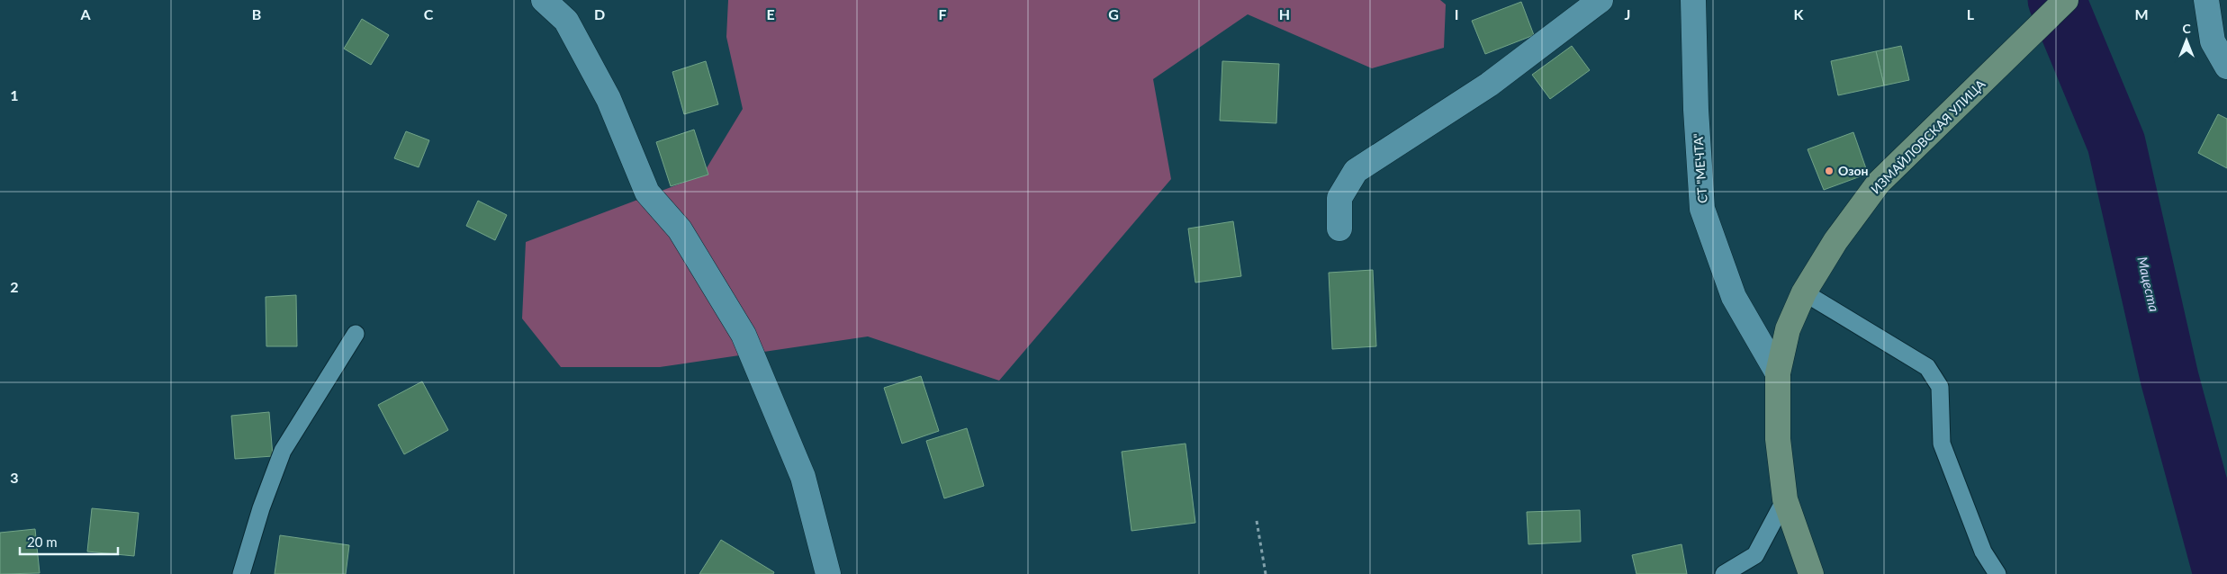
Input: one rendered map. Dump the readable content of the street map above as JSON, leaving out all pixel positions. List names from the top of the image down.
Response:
{
  "streets": {
    "street": ["ИЗМАЙЛОВСКАЯ УЛИЦА", "СТ \"МЕЧТА\""]
  },
  "crossings": [
    ["ИЗМАЙЛОВСКАЯ УЛИЦА", "СТ \"МЕЧТА\""]
  ],
  "water": ["Мацеста"],
  "places": ["Озон"],
  "scale_bar": "20 m",
  "north": "top",
  "grid": {
    "columns": [
      "A",
      "B",
      "C",
      "D",
      "E",
      "F",
      "G",
      "H",
      "I",
      "J",
      "K",
      "L",
      "M"
    ],
    "rows": ["1", "2", "3"]
  }
}
